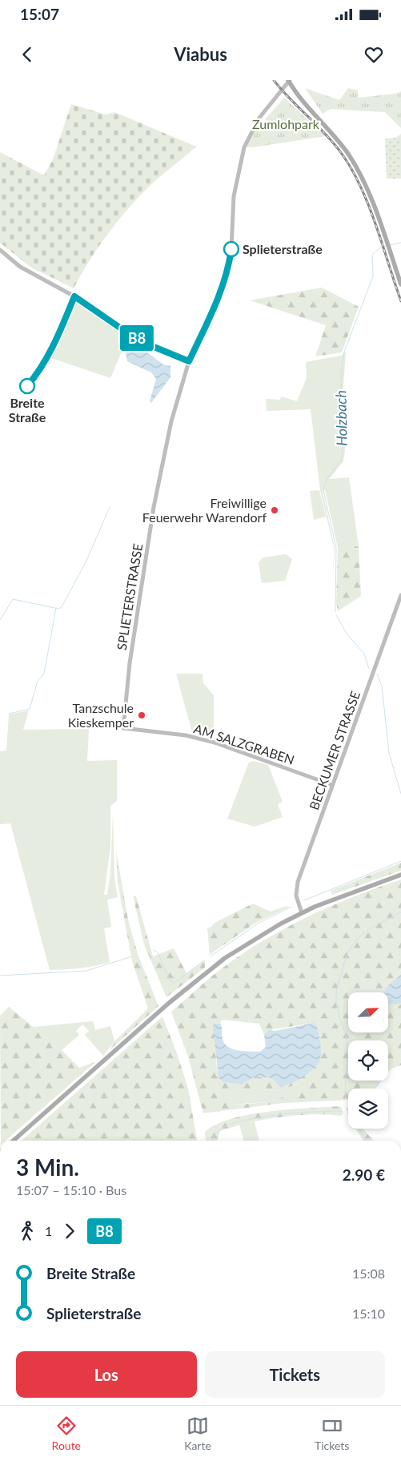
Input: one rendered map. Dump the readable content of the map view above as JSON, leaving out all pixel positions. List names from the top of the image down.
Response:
{
  "streets": {
    "street": ["SPLIETERSTRASSE", "AM SALZGRABEN", "BECKUMER STRASSE"]
  },
  "crossings": [
    ["SPLIETERSTRASSE", "AM SALZGRABEN"],
    ["AM SALZGRABEN", "BECKUMER STRASSE"]
  ],
  "water": ["Holzbach"],
  "parks": ["Zumlohpark"],
  "places": [
    "Splieterstraße",
    "Breite Straße",
    "Freiwillige Feuerwehr Warendorf",
    "Tanzschule Kieskemper"
  ],
  "lines": ["bus line B8"],
  "north": "top right",
  "page": {
    "status": "15:07",
    "header": "Viabus",
    "on_map": "B8",
    "heading": ["3 Min.", "15:07 – 15:10 · Bus", "2.90 €"],
    "legs": ["1", "B8"],
    "list": [
      {
        "name": "Breite Straße",
        "value": "15:08"
      },
      {
        "name": "Splieterstraße",
        "value": "15:10"
      }
    ],
    "buttons": ["Los", "Tickets"],
    "tabs": ["Route", "Karte", "Tickets"]
  }
}
